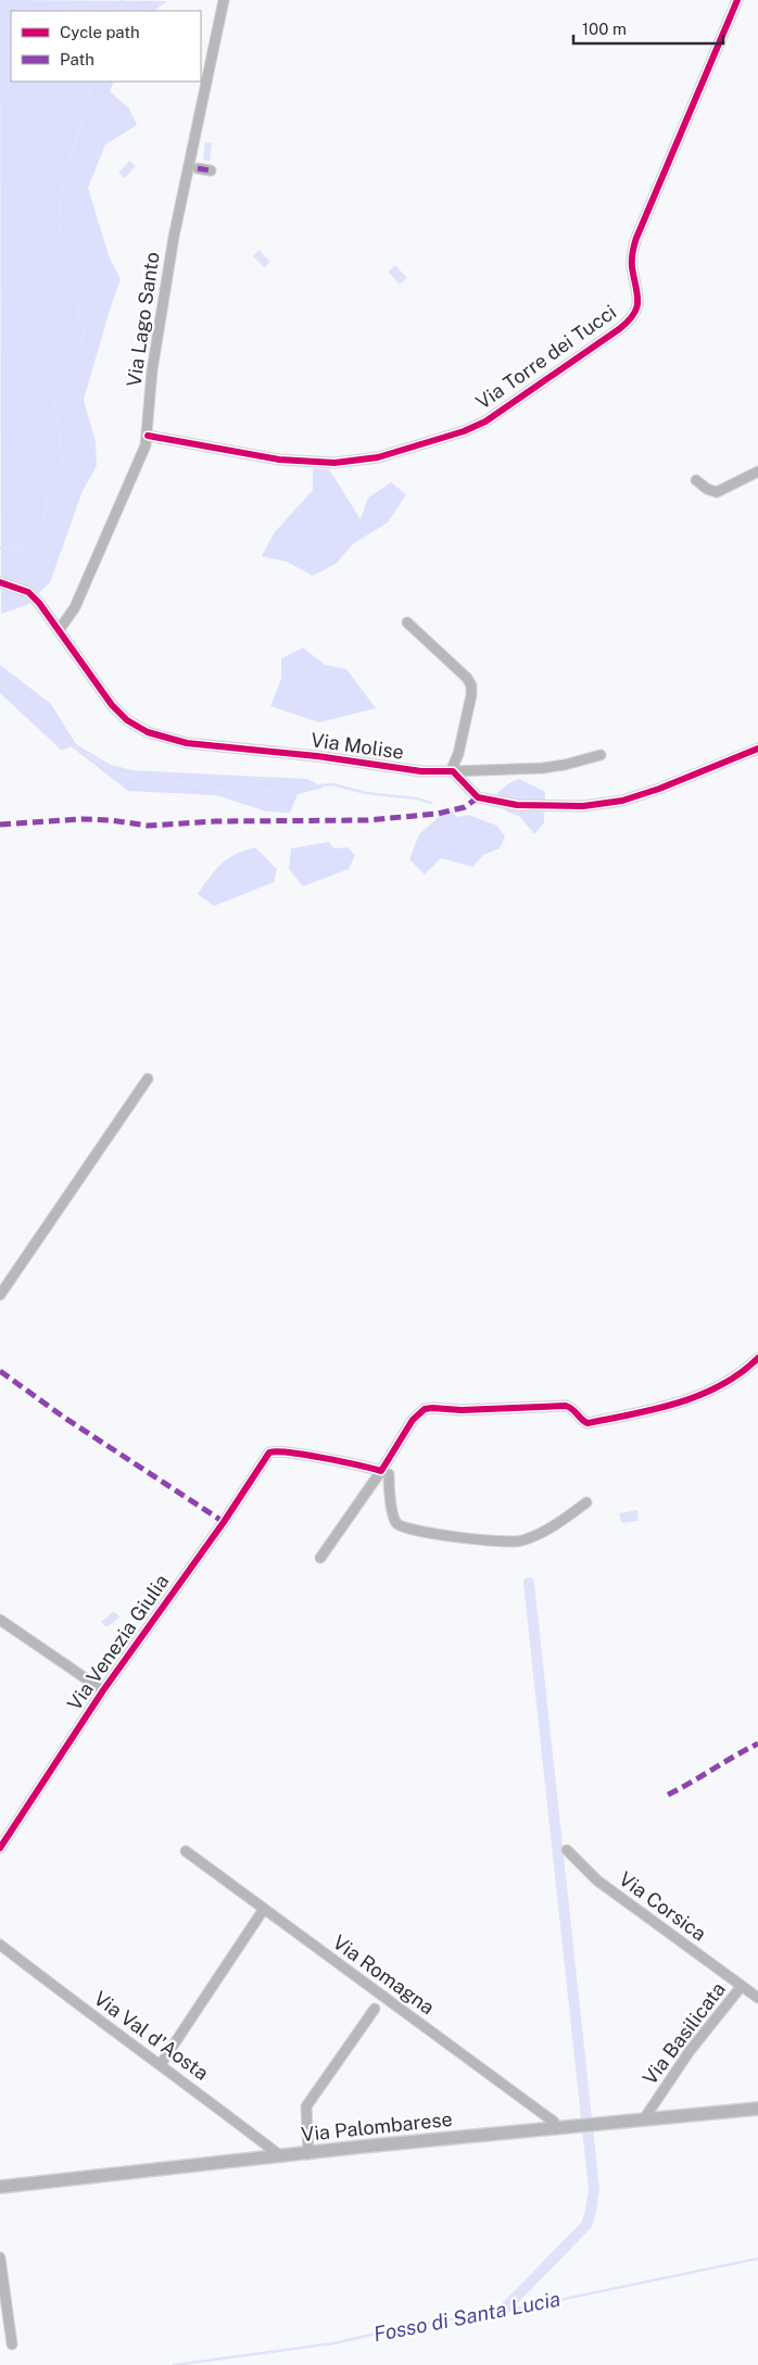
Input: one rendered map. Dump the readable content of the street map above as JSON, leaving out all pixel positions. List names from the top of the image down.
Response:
{
  "streets": {
    "main road": ["Via Palombarese"],
    "street": [
      "Via Lago Santo",
      "Via Torre dei Tucci",
      "Via Molise",
      "Via Venezia Giulia",
      "Via Corsica",
      "Via Romagna",
      "Via Basilicata",
      "Via Val d'Aosta"
    ]
  },
  "crossings": [
    ["Via Lago Santo", "Via Torre dei Tucci"],
    ["Via Lago Santo", "Via Molise"],
    ["Via Corsica", "Via Basilicata"],
    ["Via Romagna", "Via Palombarese"],
    ["Via Basilicata", "Via Palombarese"],
    ["Via Val d'Aosta", "Via Palombarese"]
  ],
  "water": ["Fosso di Santa Lucia"],
  "legend": ["Cycle path", "Path"],
  "scale_bar": "100 m"
}
